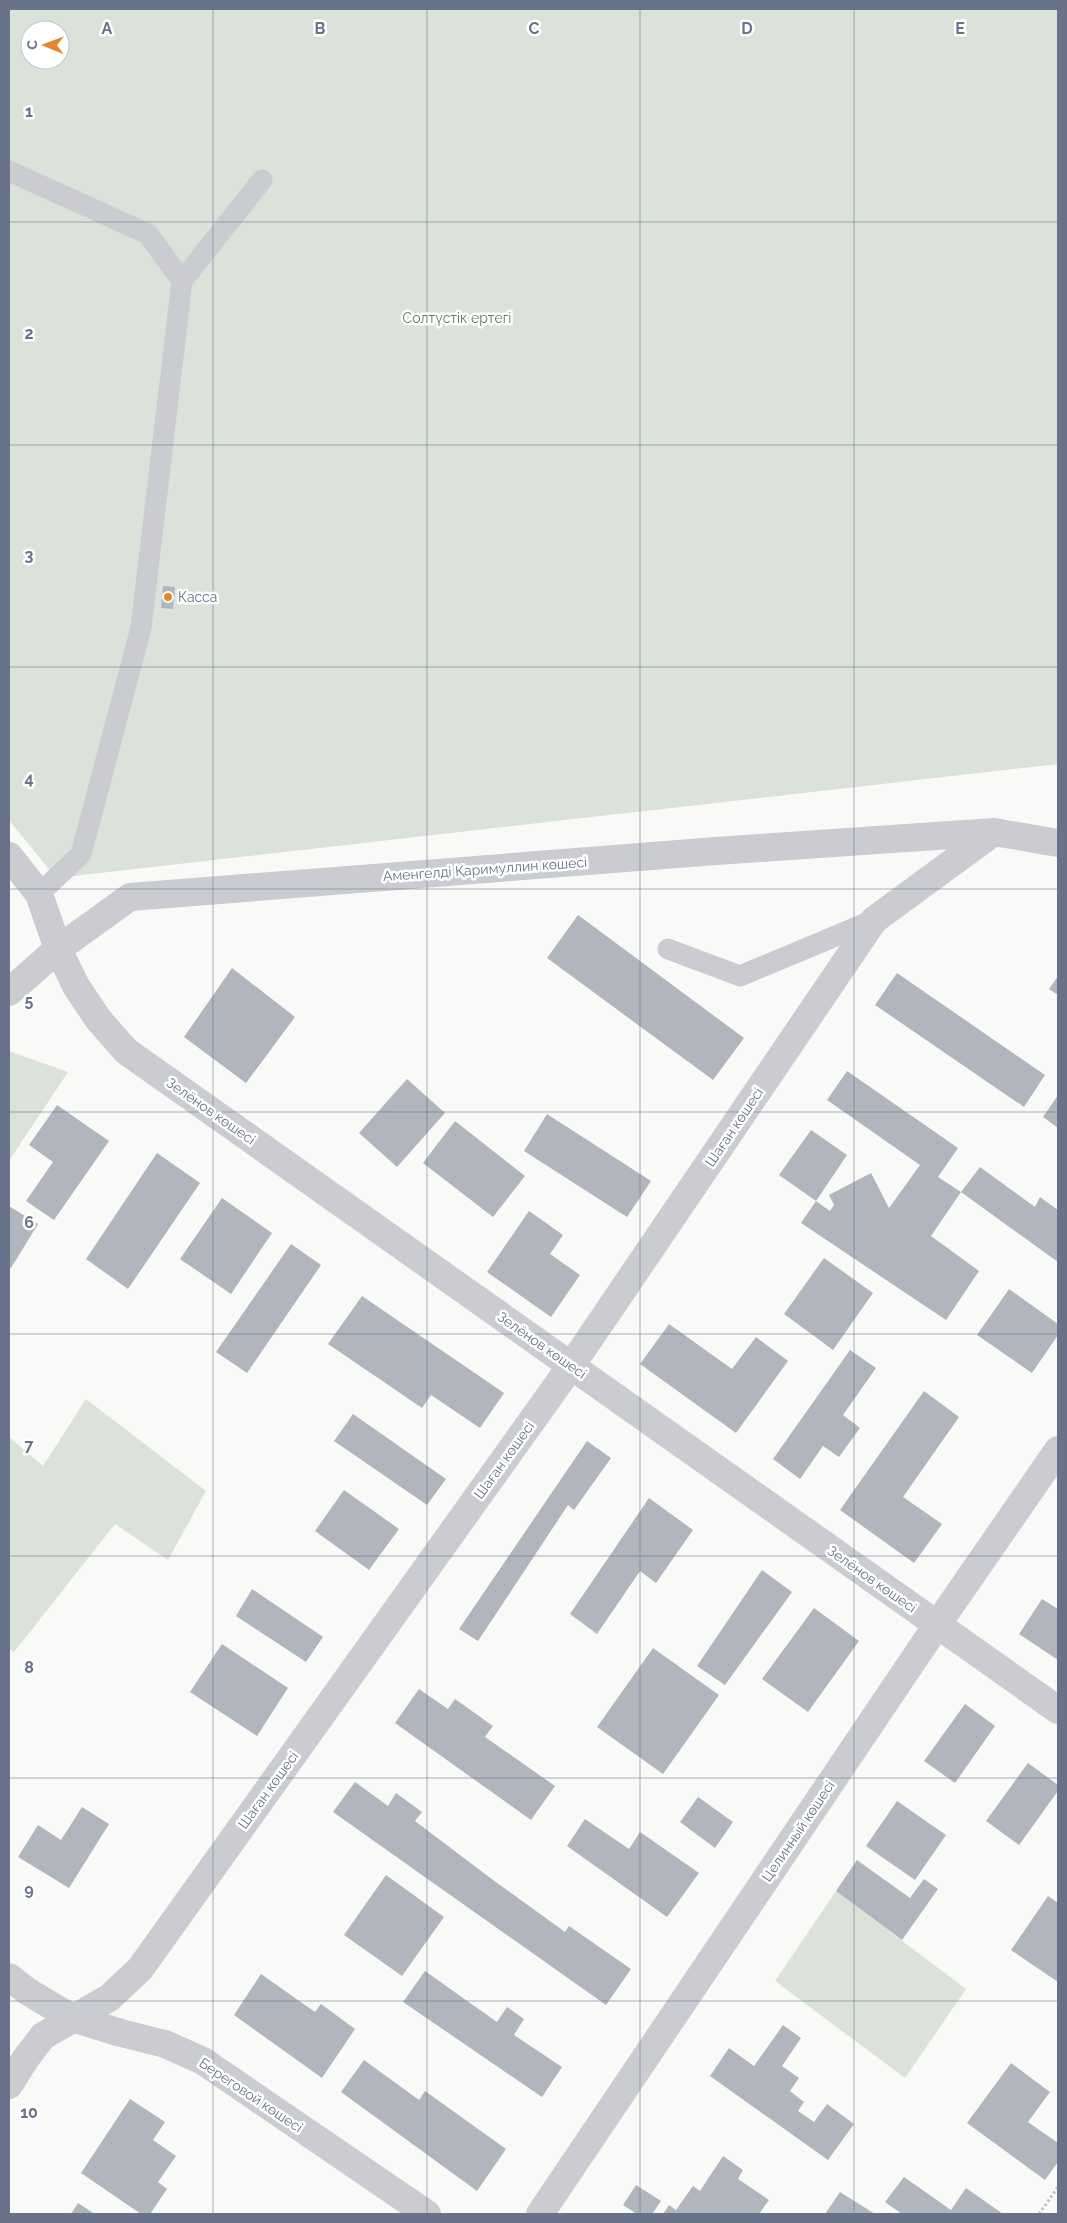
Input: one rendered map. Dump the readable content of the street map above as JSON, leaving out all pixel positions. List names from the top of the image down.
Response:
{
  "streets": {
    "street": [
      "Аменгелді Қаримуллин көшесі",
      "Зелёнов көшесі",
      "Шаған көшесі",
      "Целинный көшесі",
      "Береговой көшесі"
    ]
  },
  "crossings": [
    ["Аменгелді Қаримуллин көшесі", "Зелёнов көшесі"],
    ["Аменгелді Қаримуллин көшесі", "Шаған көшесі"],
    ["Зелёнов көшесі", "Шаған көшесі"],
    ["Зелёнов көшесі", "Целинный көшесі"],
    ["Шаған көшесі", "Береговой көшесі"]
  ],
  "parks": ["Солтүстік ертегі"],
  "places": ["Касса"],
  "north": "left",
  "grid": {
    "columns": [
      "A",
      "B",
      "C",
      "D",
      "E"
    ],
    "rows": [
      "1",
      "2",
      "3",
      "4",
      "5",
      "6",
      "7",
      "8",
      "9",
      "10"
    ]
  }
}
